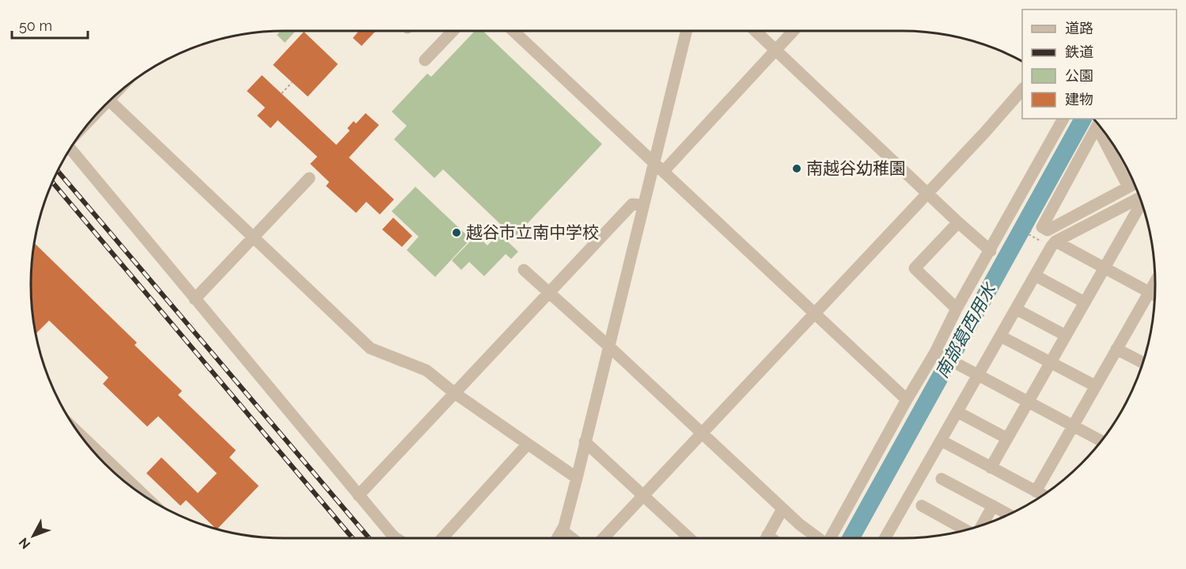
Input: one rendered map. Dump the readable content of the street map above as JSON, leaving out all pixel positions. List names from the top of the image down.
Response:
{
  "water": ["南部葛西用水"],
  "places": ["南越谷幼稚園", "越谷市立南中学校"],
  "legend": [
    "道路",
    "鉄道",
    "公園",
    "建物"
  ],
  "scale_bar": "50 m",
  "north": "bottom left"
}
